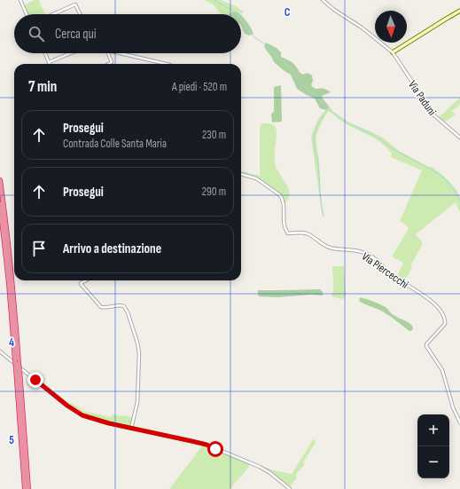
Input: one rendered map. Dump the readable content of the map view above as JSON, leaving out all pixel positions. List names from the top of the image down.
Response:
{
  "streets": {
    "street": ["Via Paduni", "Via Piercecchi"]
  },
  "north": "bottom",
  "page": {
    "search": "Cerca qui",
    "heading": ["7 min", "A piedi · 520 m"],
    "list": [
      ["Prosegui", "Contrada Colle Santa Maria", "230 m"],
      ["Prosegui", "290 m"],
      "Arrivo a destinazione"
    ],
    "map_buttons": ["+", "−"]
  },
  "grid": {
    "columns": ["C"],
    "rows": ["4", "5"]
  }
}
